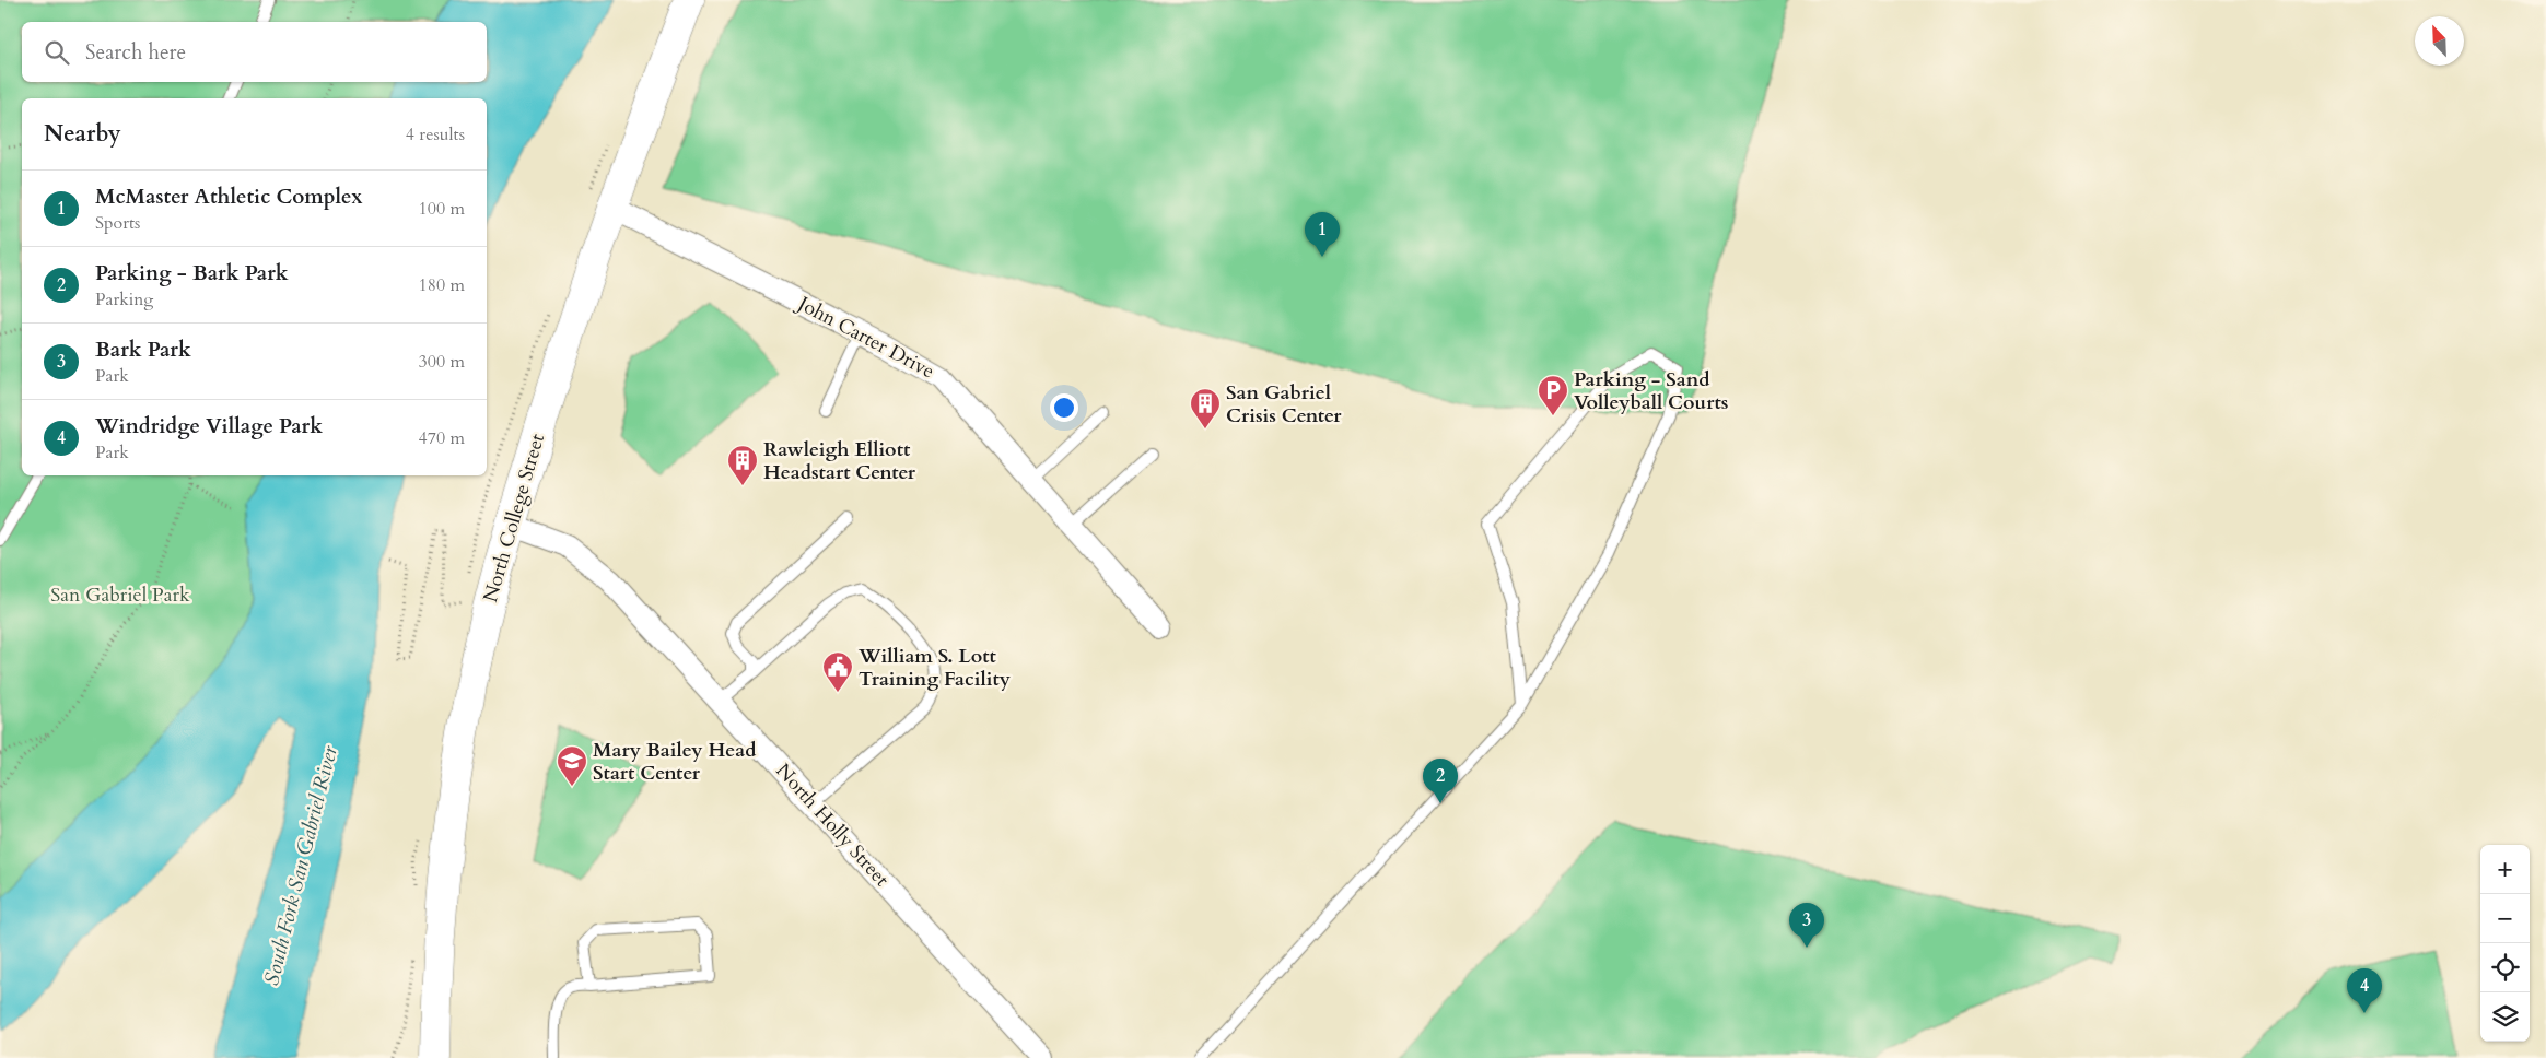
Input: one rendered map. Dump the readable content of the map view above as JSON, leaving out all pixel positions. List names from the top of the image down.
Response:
{
  "streets": {
    "street": ["John Carter Drive", "North College Street", "North Holly Street"]
  },
  "crossings": [
    ["John Carter Drive", "North College Street"],
    ["North College Street", "North Holly Street"]
  ],
  "water": ["South Fork San Gabriel River"],
  "parks": ["San Gabriel Park"],
  "places": {
    "parking": ["Parking - Sand Volleyball Courts"],
    "building": ["San Gabriel Crisis Center", "Rawleigh Elliott Headstart Center"],
    "public building": ["William S. Lott Training Facility"],
    "school or university": ["Mary Bailey Head Start Center"]
  },
  "north": "top left",
  "page": {
    "search": "Search here",
    "heading": ["Nearby", "4 results"],
    "list": [
      {
        "mark": "1",
        "name": "McMaster Athletic Complex",
        "note": "Sports",
        "value": "100 m"
      },
      {
        "mark": "2",
        "name": "Parking - Bark Park",
        "note": "Parking",
        "value": "180 m"
      },
      {
        "mark": "3",
        "name": "Bark Park",
        "note": "Park",
        "value": "300 m"
      },
      {
        "mark": "4",
        "name": "Windridge Village Park",
        "note": "Park",
        "value": "470 m"
      }
    ],
    "pins": [
      "1",
      "2",
      "3",
      "4"
    ],
    "map_buttons": ["+", "−"]
  }
}
